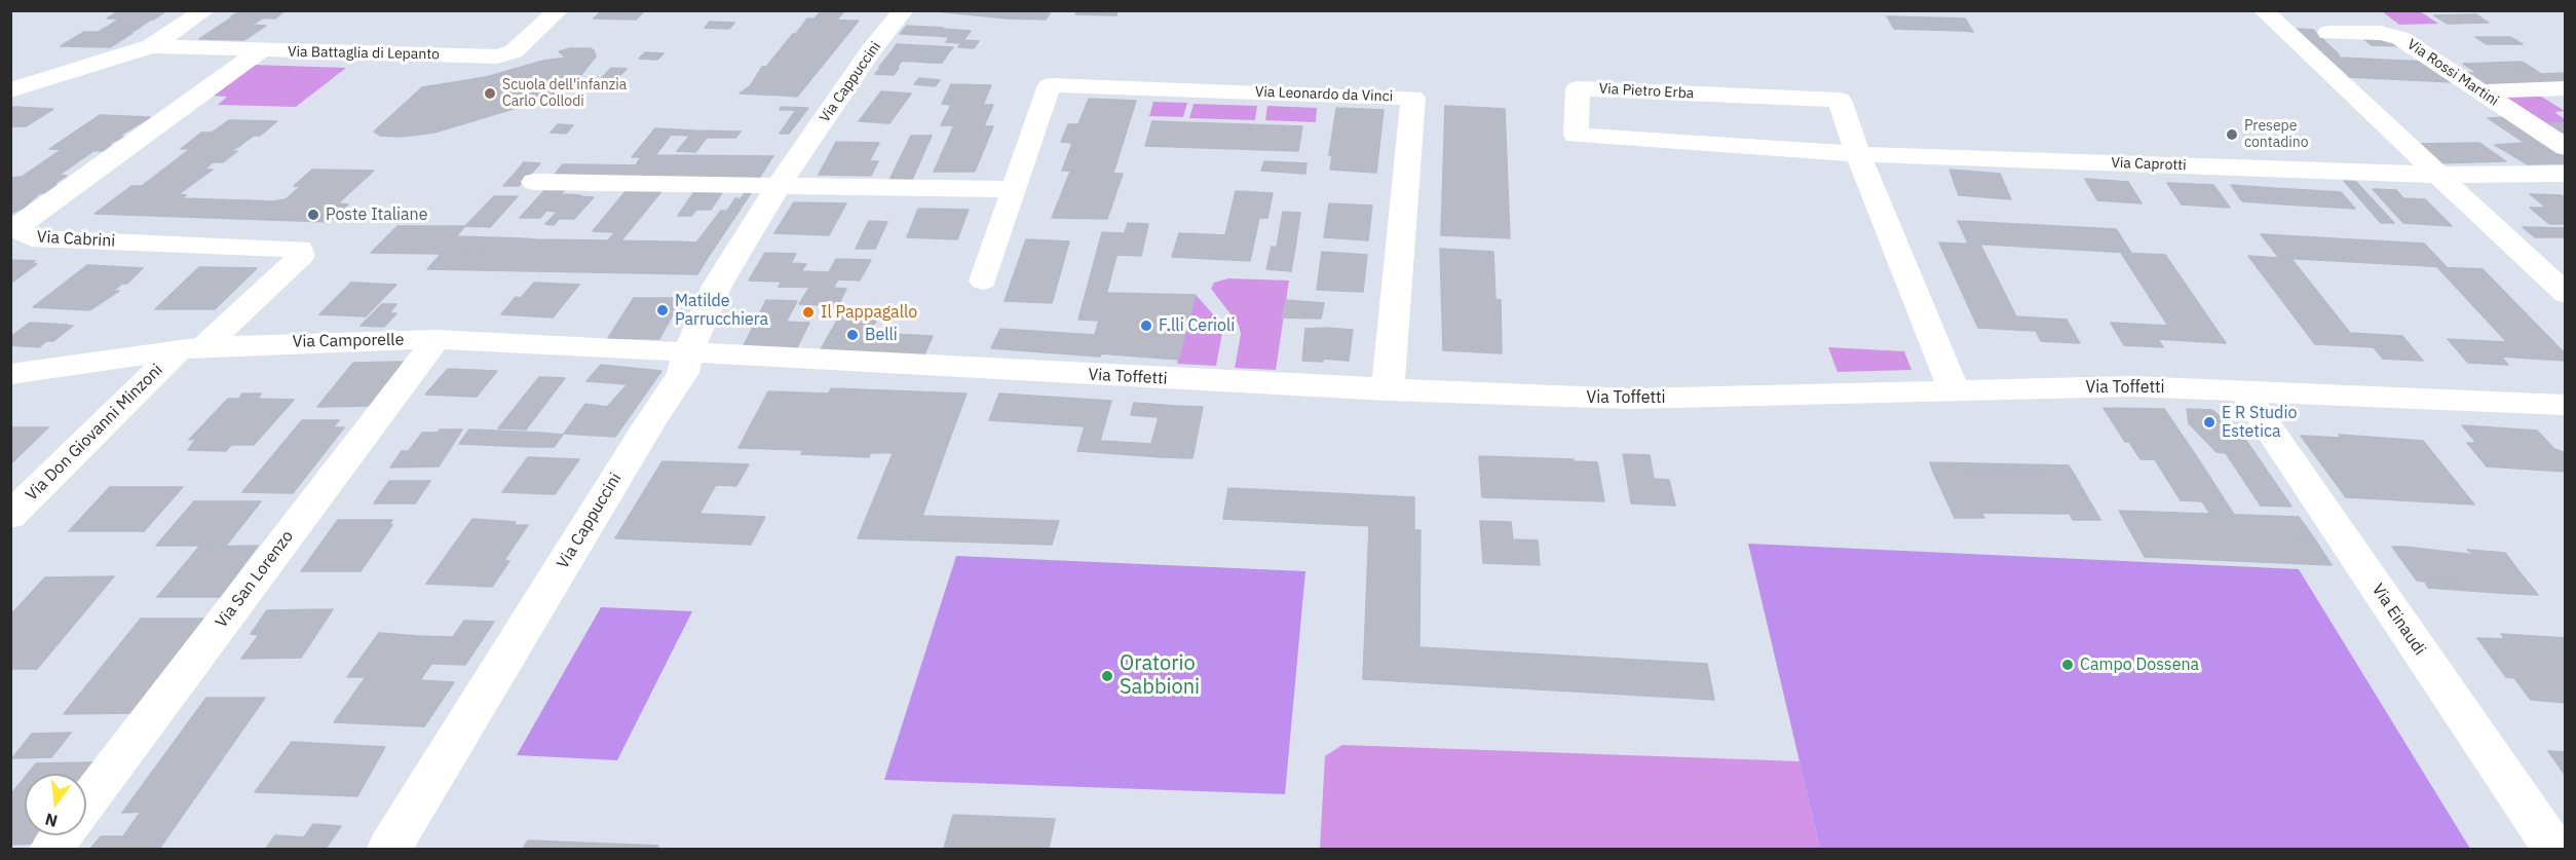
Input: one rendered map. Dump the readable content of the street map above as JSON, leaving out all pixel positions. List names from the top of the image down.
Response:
{
  "streets": {
    "street": [
      "Via Battaglia di Lepanto",
      "Via Rossi Martini",
      "Via Cappuccini",
      "Via Pietro Erba",
      "Via Leonardo da Vinci",
      "Via Caprotti",
      "Via Cabrini",
      "Via Camporelle",
      "Via Toffetti",
      "Via Don Giovanni Minzoni",
      "Via San Lorenzo",
      "Via Einaudi"
    ]
  },
  "crossings": [
    ["Via Battaglia di Lepanto", "Via Cabrini"],
    ["Via Cappuccini", "Via Camporelle"],
    ["Via Cappuccini", "Via Toffetti"],
    ["Via Pietro Erba", "Via Caprotti"],
    ["Via Pietro Erba", "Via Toffetti"],
    ["Via Leonardo da Vinci", "Via Toffetti"],
    ["Via Cabrini", "Via Camporelle"],
    ["Via Cabrini", "Via Don Giovanni Minzoni"],
    ["Via Camporelle", "Via Toffetti"],
    ["Via Camporelle", "Via Don Giovanni Minzoni"],
    ["Via Camporelle", "Via San Lorenzo"],
    ["Via Toffetti", "Via Einaudi"]
  ],
  "places": [
    "Scuola dell'infanzia Carlo Collodi",
    "Presepe contadino",
    "Poste Italiane",
    "Matilde Parrucchiera",
    "Il Pappagallo",
    "F.lli Cerioli",
    "Belli",
    "E R Studio Estetica",
    "Campo Dossena",
    "Oratorio Sabbioni"
  ],
  "north": "bottom"
}
